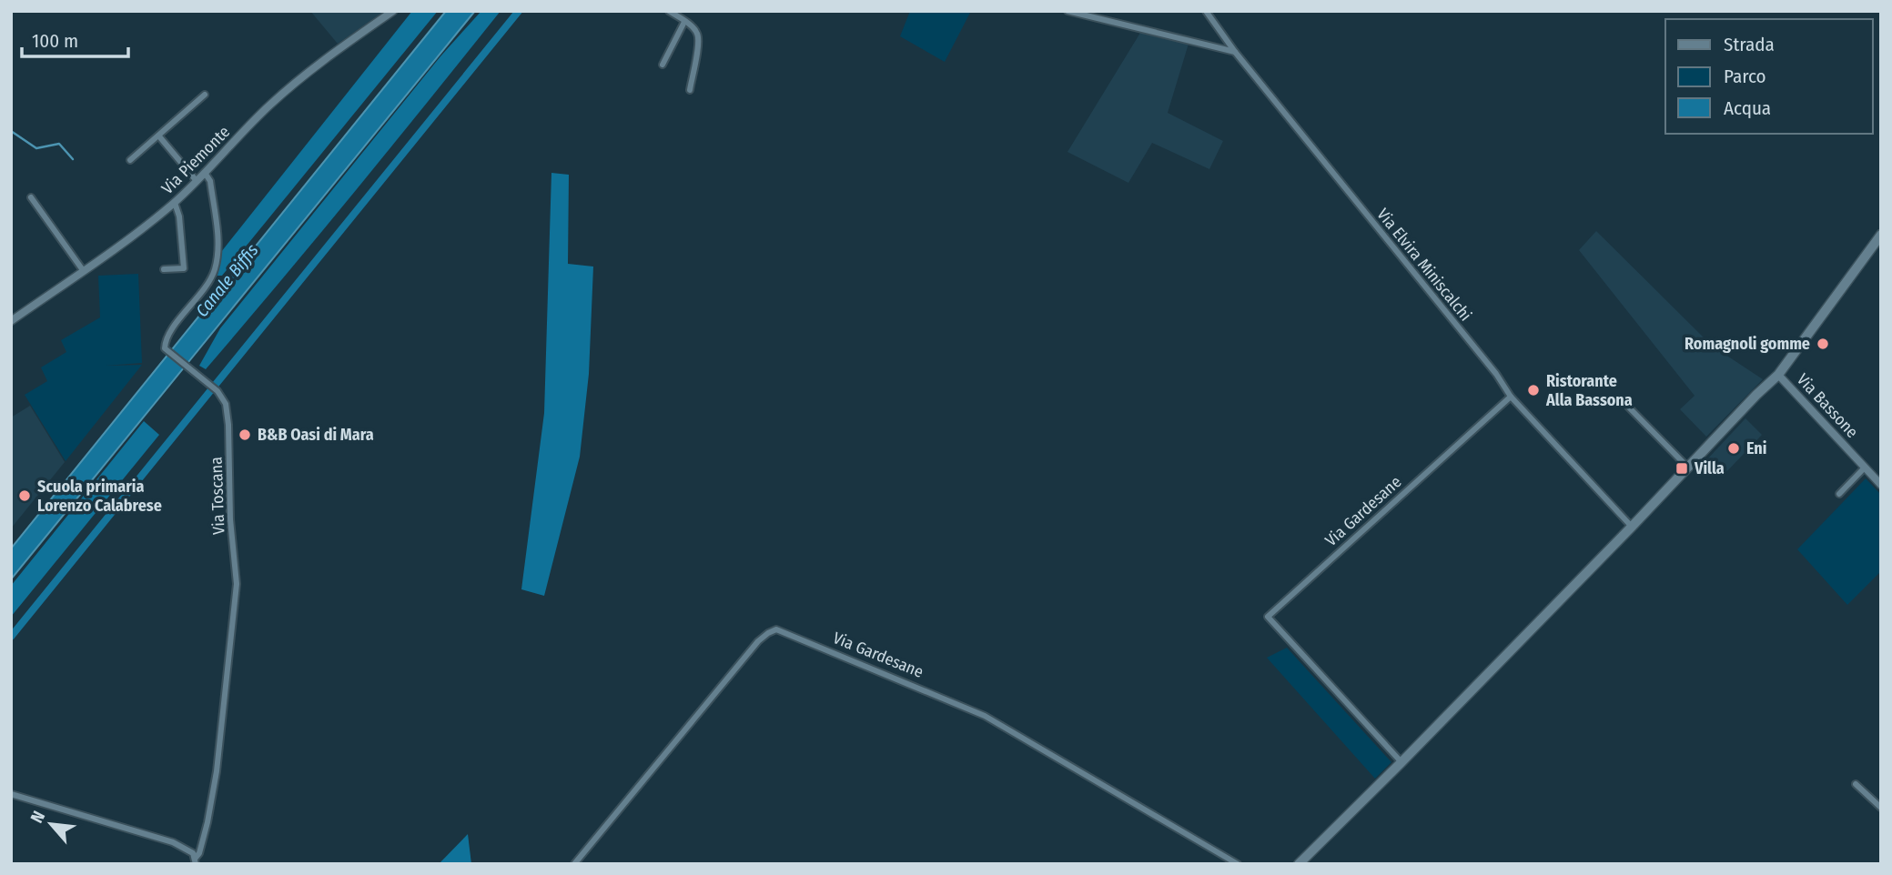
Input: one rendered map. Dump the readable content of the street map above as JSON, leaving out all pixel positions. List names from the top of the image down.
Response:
{
  "streets": {
    "street": [
      "Via Piemonte",
      "Via Elvira Miniscalchi",
      "Via Bassone",
      "Via Toscana",
      "Via Gardesane"
    ]
  },
  "crossings": [
    ["Via Piemonte", "Via Toscana"],
    ["Via Elvira Miniscalchi", "Via Gardesane"]
  ],
  "water": ["Canale Biffis"],
  "places": {
    "other": [
      "Romagnoli gomme",
      "Ristorante Alla Bassona",
      "B&B Oasi di Mara",
      "Eni",
      "Scuola primaria Lorenzo Calabrese"
    ],
    "transit": ["Villa"]
  },
  "legend": ["Strada", "Parco", "Acqua"],
  "scale_bar": "100 m",
  "north": "top left"
}
